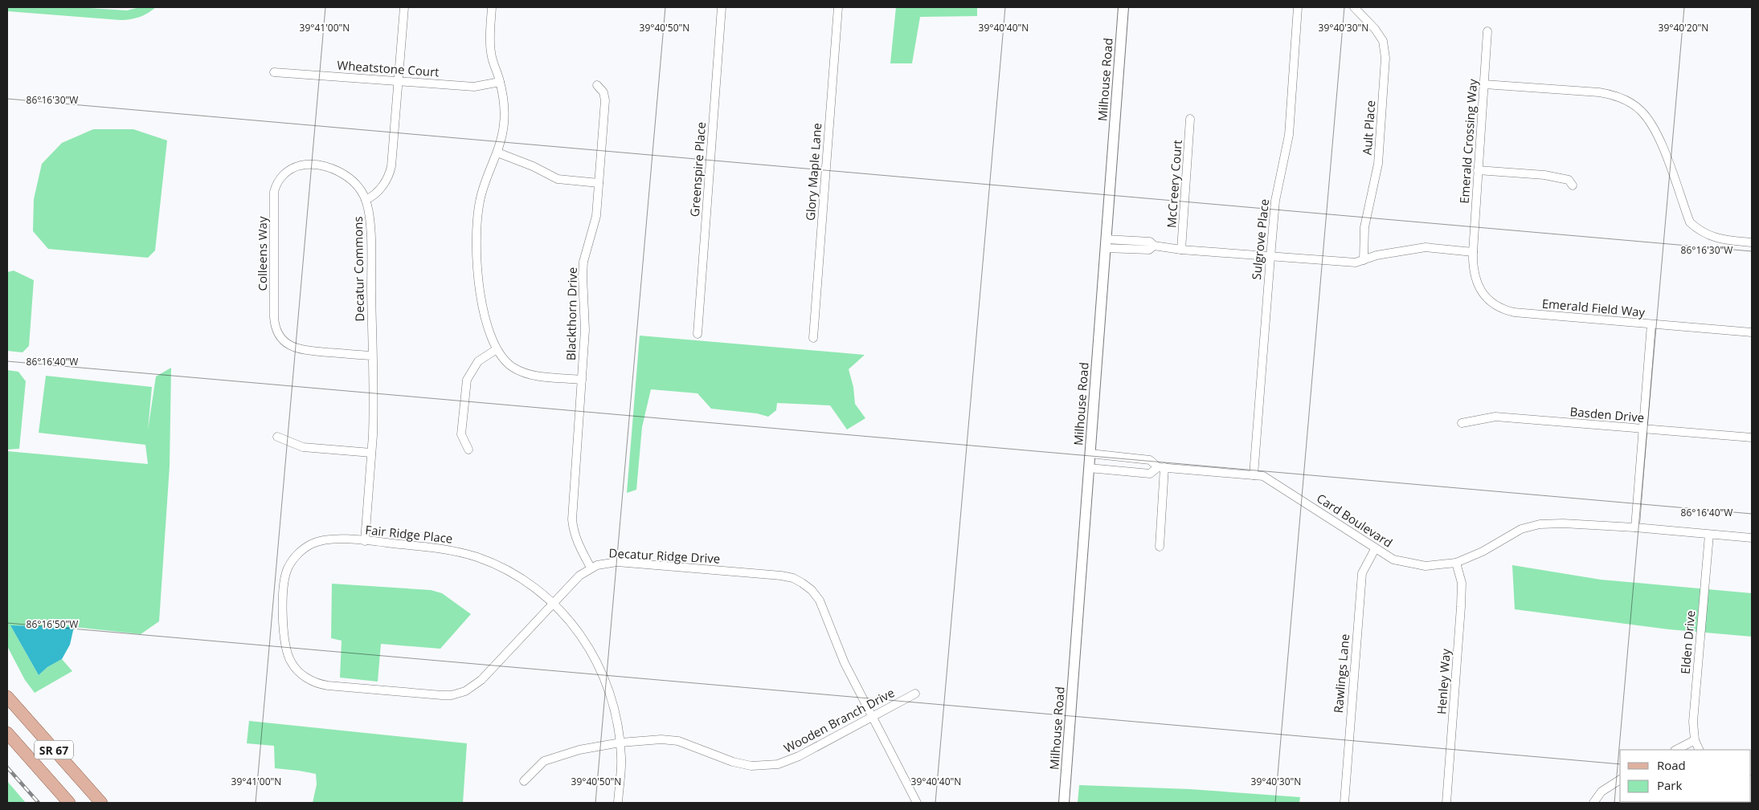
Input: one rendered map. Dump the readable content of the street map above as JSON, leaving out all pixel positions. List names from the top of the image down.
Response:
{
  "streets": {
    "main road": ["SR 67"],
    "street": [
      "Wheatstone Court",
      "Milhouse Road",
      "Ault Place",
      "Emerald Crossing Way",
      "Greenspire Place",
      "Glory Maple Lane",
      "McCreery Court",
      "Sulgrove Place",
      "Colleens Way",
      "Decatur Commons",
      "Emerald Field Way",
      "Blackthorn Drive",
      "Basden Drive",
      "Card Boulevard",
      "Fair Ridge Place",
      "Decatur Ridge Drive",
      "Elden Drive",
      "Rawlings Lane",
      "Henley Way",
      "Wooden Branch Drive"
    ]
  },
  "crossings": [
    ["Wheatstone Court", "Decatur Commons"],
    ["Milhouse Road", "Card Boulevard"],
    ["Emerald Crossing Way", "Emerald Field Way"],
    ["Sulgrove Place", "Card Boulevard"],
    ["Colleens Way", "Decatur Commons"],
    ["Decatur Commons", "Fair Ridge Place"],
    ["Blackthorn Drive", "Decatur Ridge Drive"],
    ["Card Boulevard", "Elden Drive"],
    ["Card Boulevard", "Rawlings Lane"],
    ["Card Boulevard", "Henley Way"],
    ["Fair Ridge Place", "Decatur Ridge Drive"],
    ["Fair Ridge Place", "Wooden Branch Drive"],
    ["Decatur Ridge Drive", "Wooden Branch Drive"]
  ],
  "legend": ["Road", "Park"],
  "coordinates": [
    "39°41'00\"N",
    "39°40'50\"N",
    "39°40'40\"N",
    "39°40'30\"N",
    "39°40'20\"N",
    "86°16'30\"W",
    "86°16'40\"W",
    "86°16'50\"W"
  ]
}
